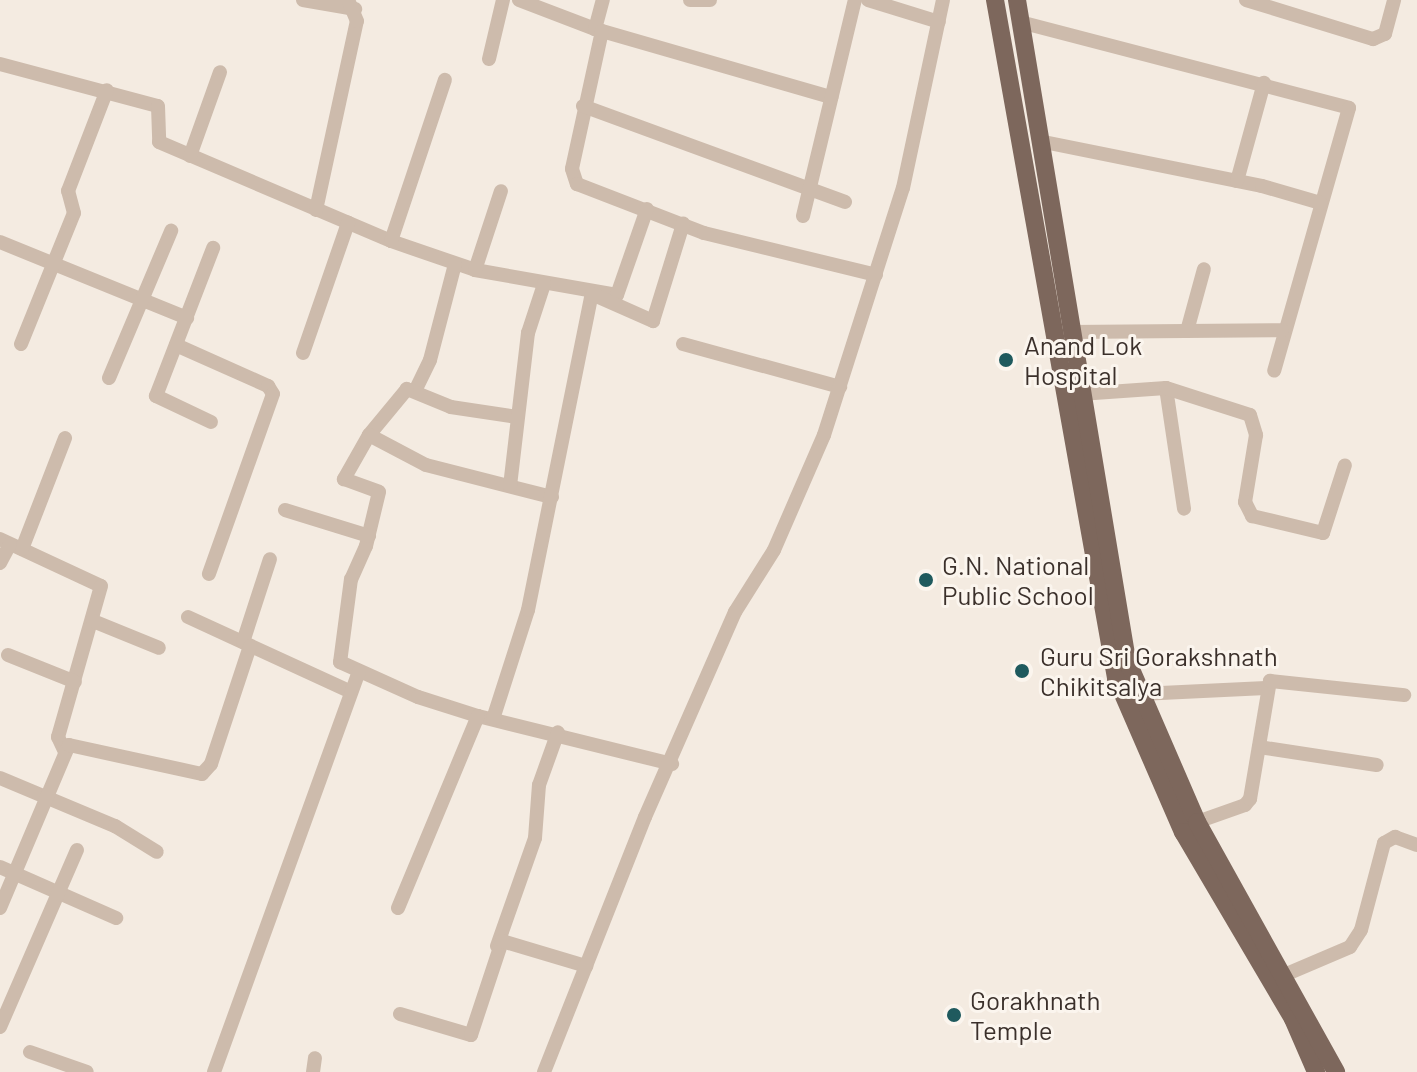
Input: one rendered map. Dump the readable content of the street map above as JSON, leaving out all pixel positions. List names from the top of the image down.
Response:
{
  "places": [
    "Anand Lok Hospital",
    "G.N. National Public School",
    "Guru Sri Gorakshnath Chikitsalya",
    "Gorakhnath Temple"
  ]
}
